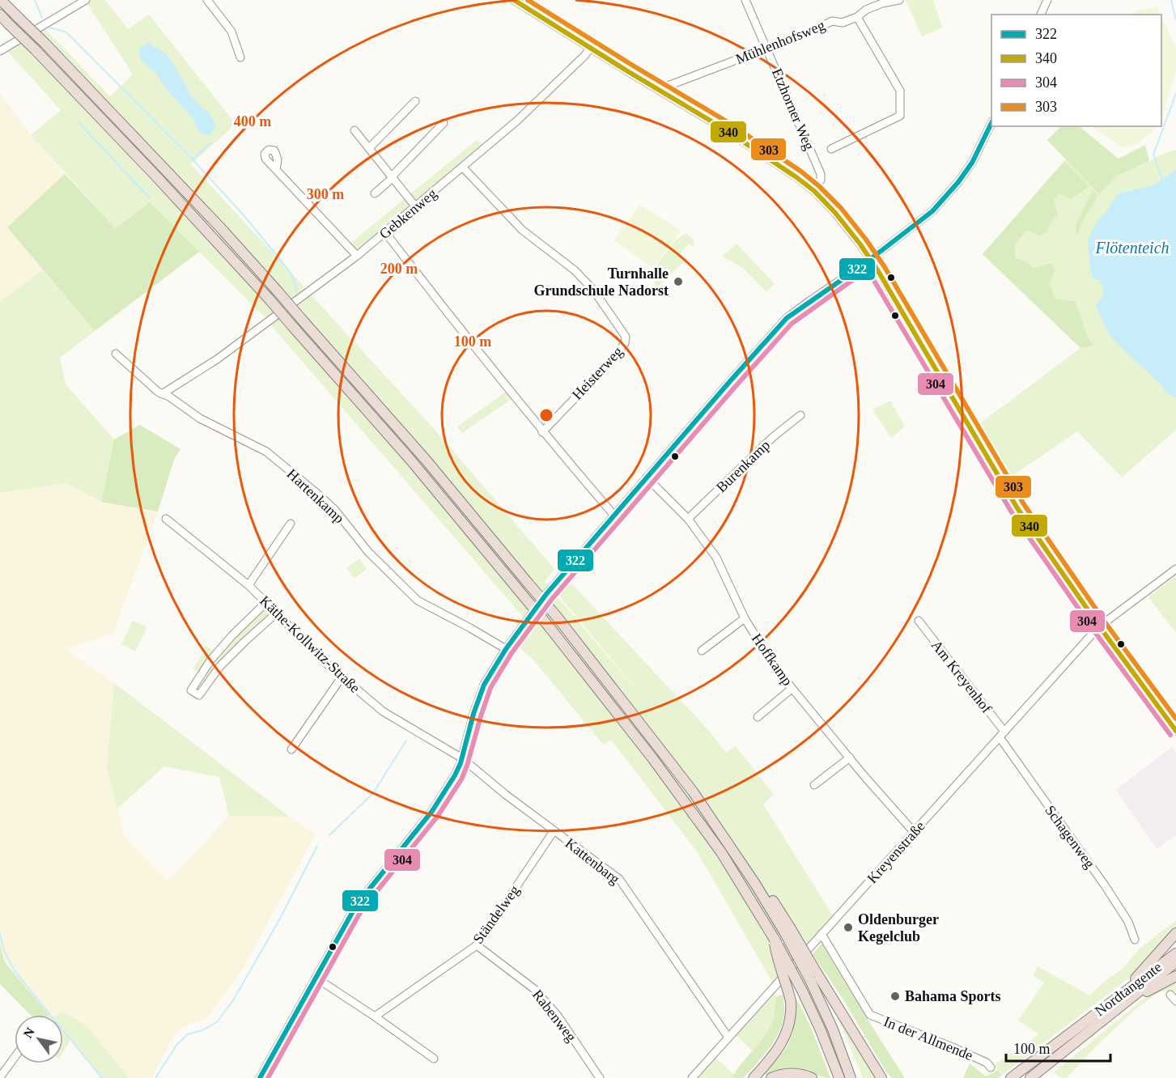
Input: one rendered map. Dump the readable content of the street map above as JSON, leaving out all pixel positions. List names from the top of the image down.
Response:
{
  "streets": {
    "highway": ["Nordtangente"],
    "street": [
      "Mühlenhofsweg",
      "Etzhorner Weg",
      "Gebkenweg",
      "Heisterweg",
      "Burenkamp",
      "Hartenkamp",
      "Käthe-Kollwitz-Straße",
      "Hoffkamp",
      "Am Kreyenhof",
      "Schagenweg",
      "Kreyenstraße",
      "Kattenbarg",
      "Ständelweg",
      "Rabenweg",
      "In der Allmende"
    ]
  },
  "crossings": [
    ["Mühlenhofsweg", "Etzhorner Weg"],
    ["Gebkenweg", "Heisterweg"],
    ["Gebkenweg", "Hartenkamp"],
    ["Burenkamp", "Hoffkamp"],
    ["Käthe-Kollwitz-Straße", "Kattenbarg"],
    ["Hoffkamp", "Kreyenstraße"],
    ["Am Kreyenhof", "Schagenweg"],
    ["Am Kreyenhof", "Kreyenstraße"],
    ["Schagenweg", "Kreyenstraße"],
    ["Kreyenstraße", "Kattenbarg"],
    ["Kreyenstraße", "In der Allmende"],
    ["Kattenbarg", "Ständelweg"],
    ["Ständelweg", "Rabenweg"]
  ],
  "water": ["Flötenteich"],
  "places": ["Turnhalle Grundschule Nadorst", "Oldenburger Kegelclub", "Bahama Sports"],
  "lines": [
    "transit line 340",
    "transit line 303",
    "transit line 322",
    "transit line 304"
  ],
  "legend": [
    "322",
    "340",
    "304",
    "303"
  ],
  "scale_bar": "100 m",
  "north": "top left",
  "rings": [
    "400 m",
    "300 m",
    "200 m",
    "100 m"
  ]
}
